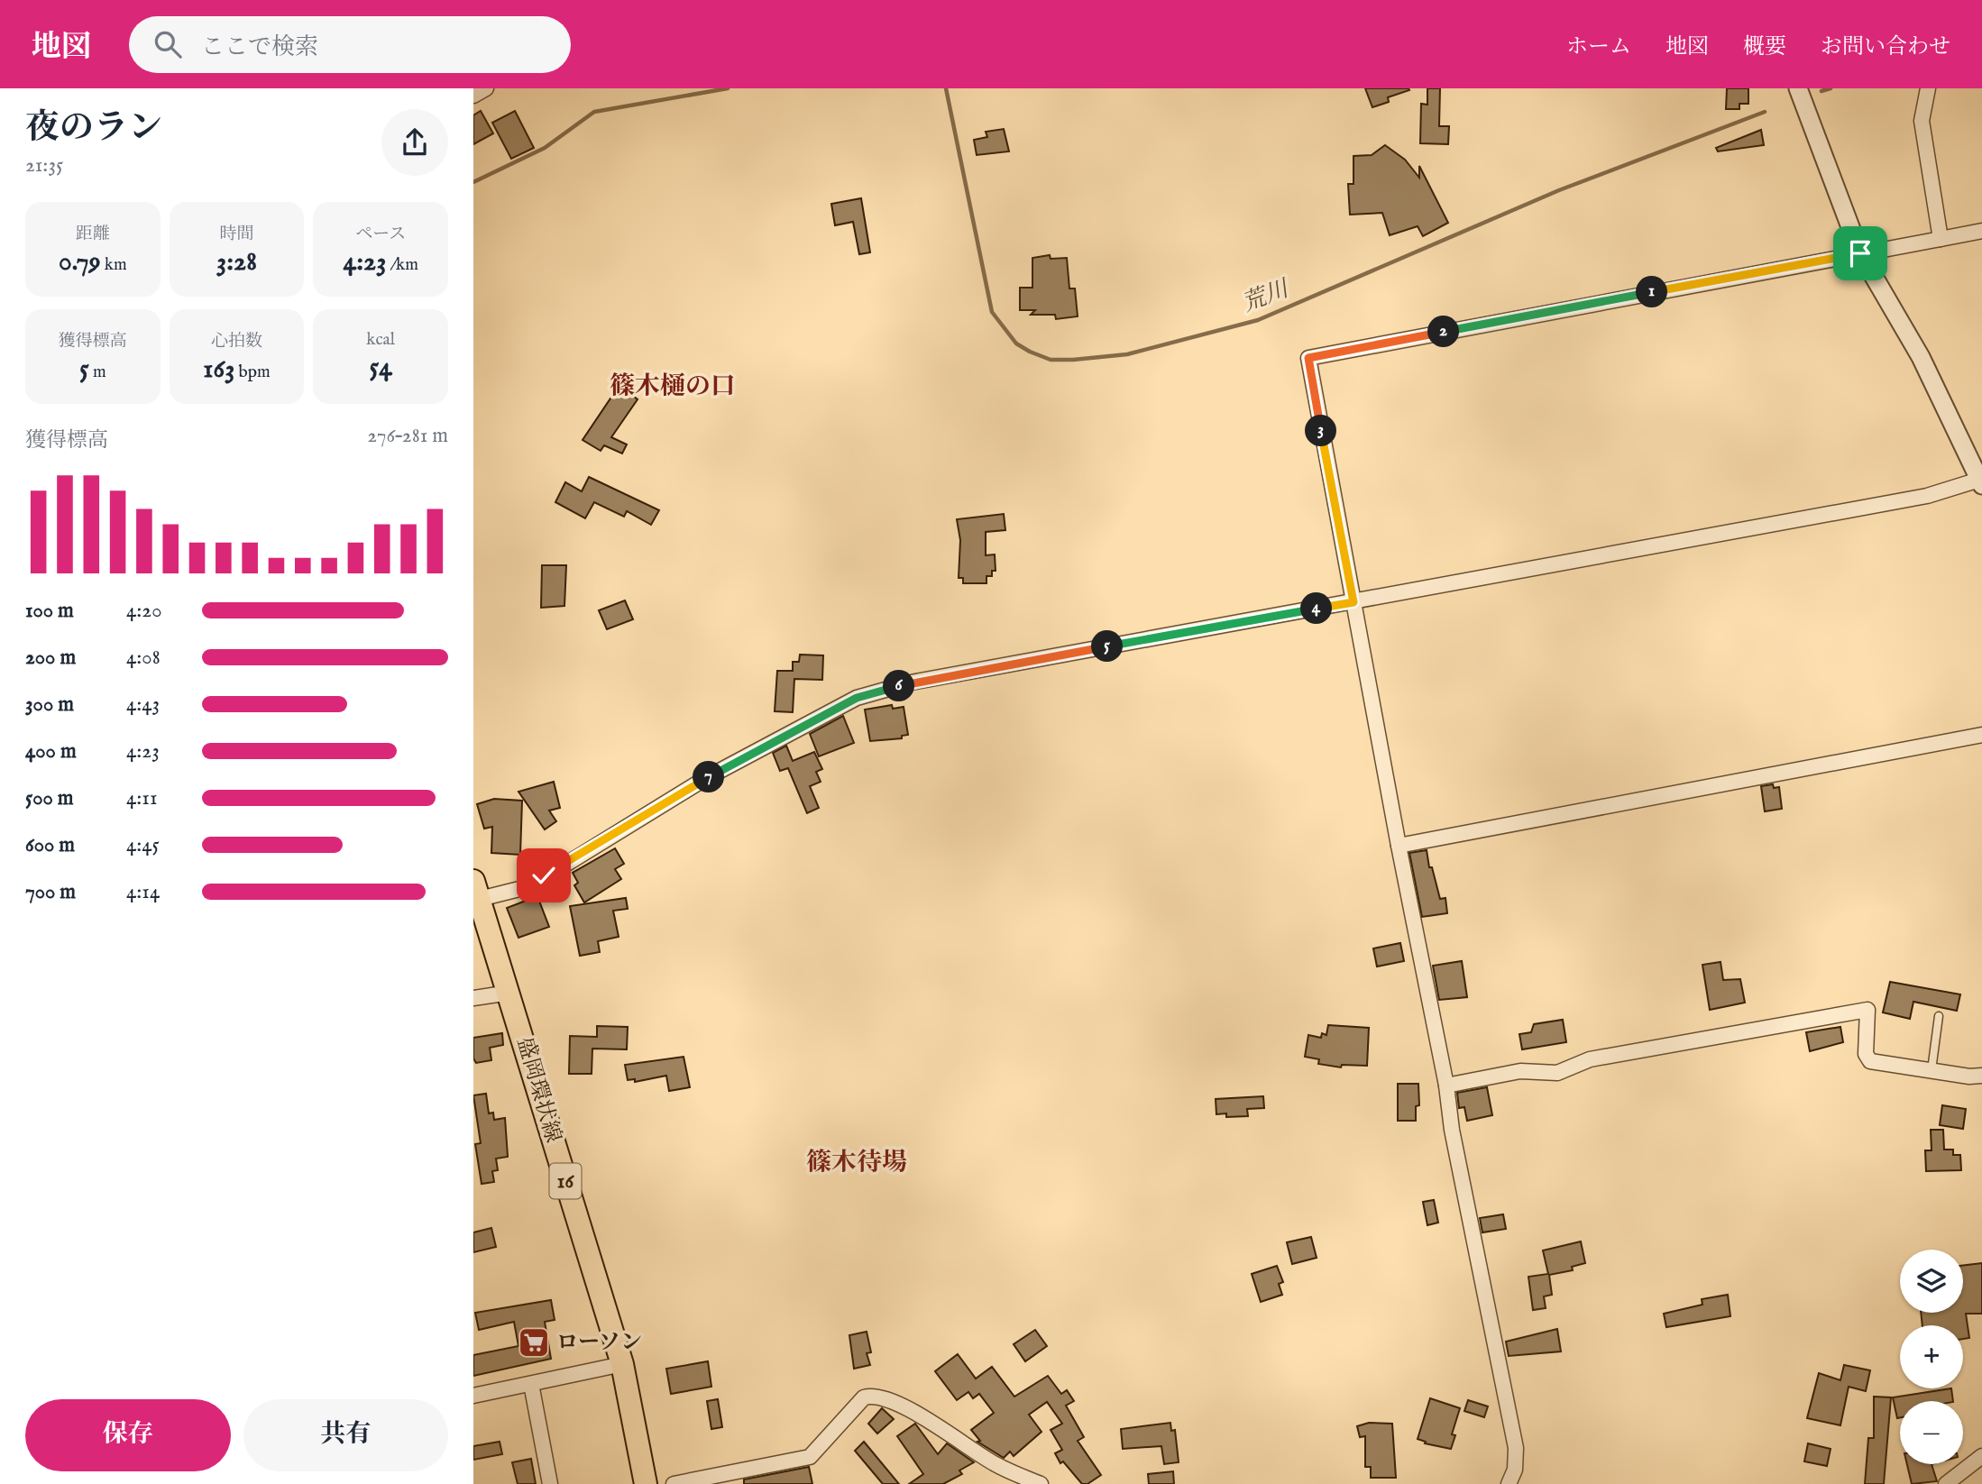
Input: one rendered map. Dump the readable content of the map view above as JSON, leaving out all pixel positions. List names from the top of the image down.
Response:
{
  "streets": {
    "main road": ["盛岡環状線", "16"]
  },
  "districts": ["篠木樋の口", "篠木待場"],
  "water": ["荒川"],
  "places": {
    "supermarket": ["ローソン"]
  },
  "page": {
    "header": "地図",
    "search": "ここで検索",
    "nav": [
      "ホーム",
      "地図",
      "概要",
      "お問い合わせ"
    ],
    "heading": ["夜のラン", "21:35"],
    "stats": [
      ["距離", "0.79 km"],
      ["時間", "3:28"],
      ["ペース", "4:23 /km"],
      ["獲得標高", "5 m"],
      ["心拍数", "163 bpm"],
      ["kcal", "54"]
    ],
    "pins": [
      "1",
      "2",
      "3",
      "4",
      "5",
      "6",
      "7"
    ],
    "chart": ["獲得標高", "276–281 m"],
    "list": [
      {
        "name": "100 m",
        "note": "4:20"
      },
      {
        "name": "200 m",
        "note": "4:08"
      },
      {
        "name": "300 m",
        "note": "4:43"
      },
      {
        "name": "400 m",
        "note": "4:23"
      },
      {
        "name": "500 m",
        "note": "4:11"
      },
      {
        "name": "600 m",
        "note": "4:45"
      },
      {
        "name": "700 m",
        "note": "4:14"
      }
    ],
    "map_buttons": ["+", "−"],
    "buttons": ["保存", "共有"]
  }
}
